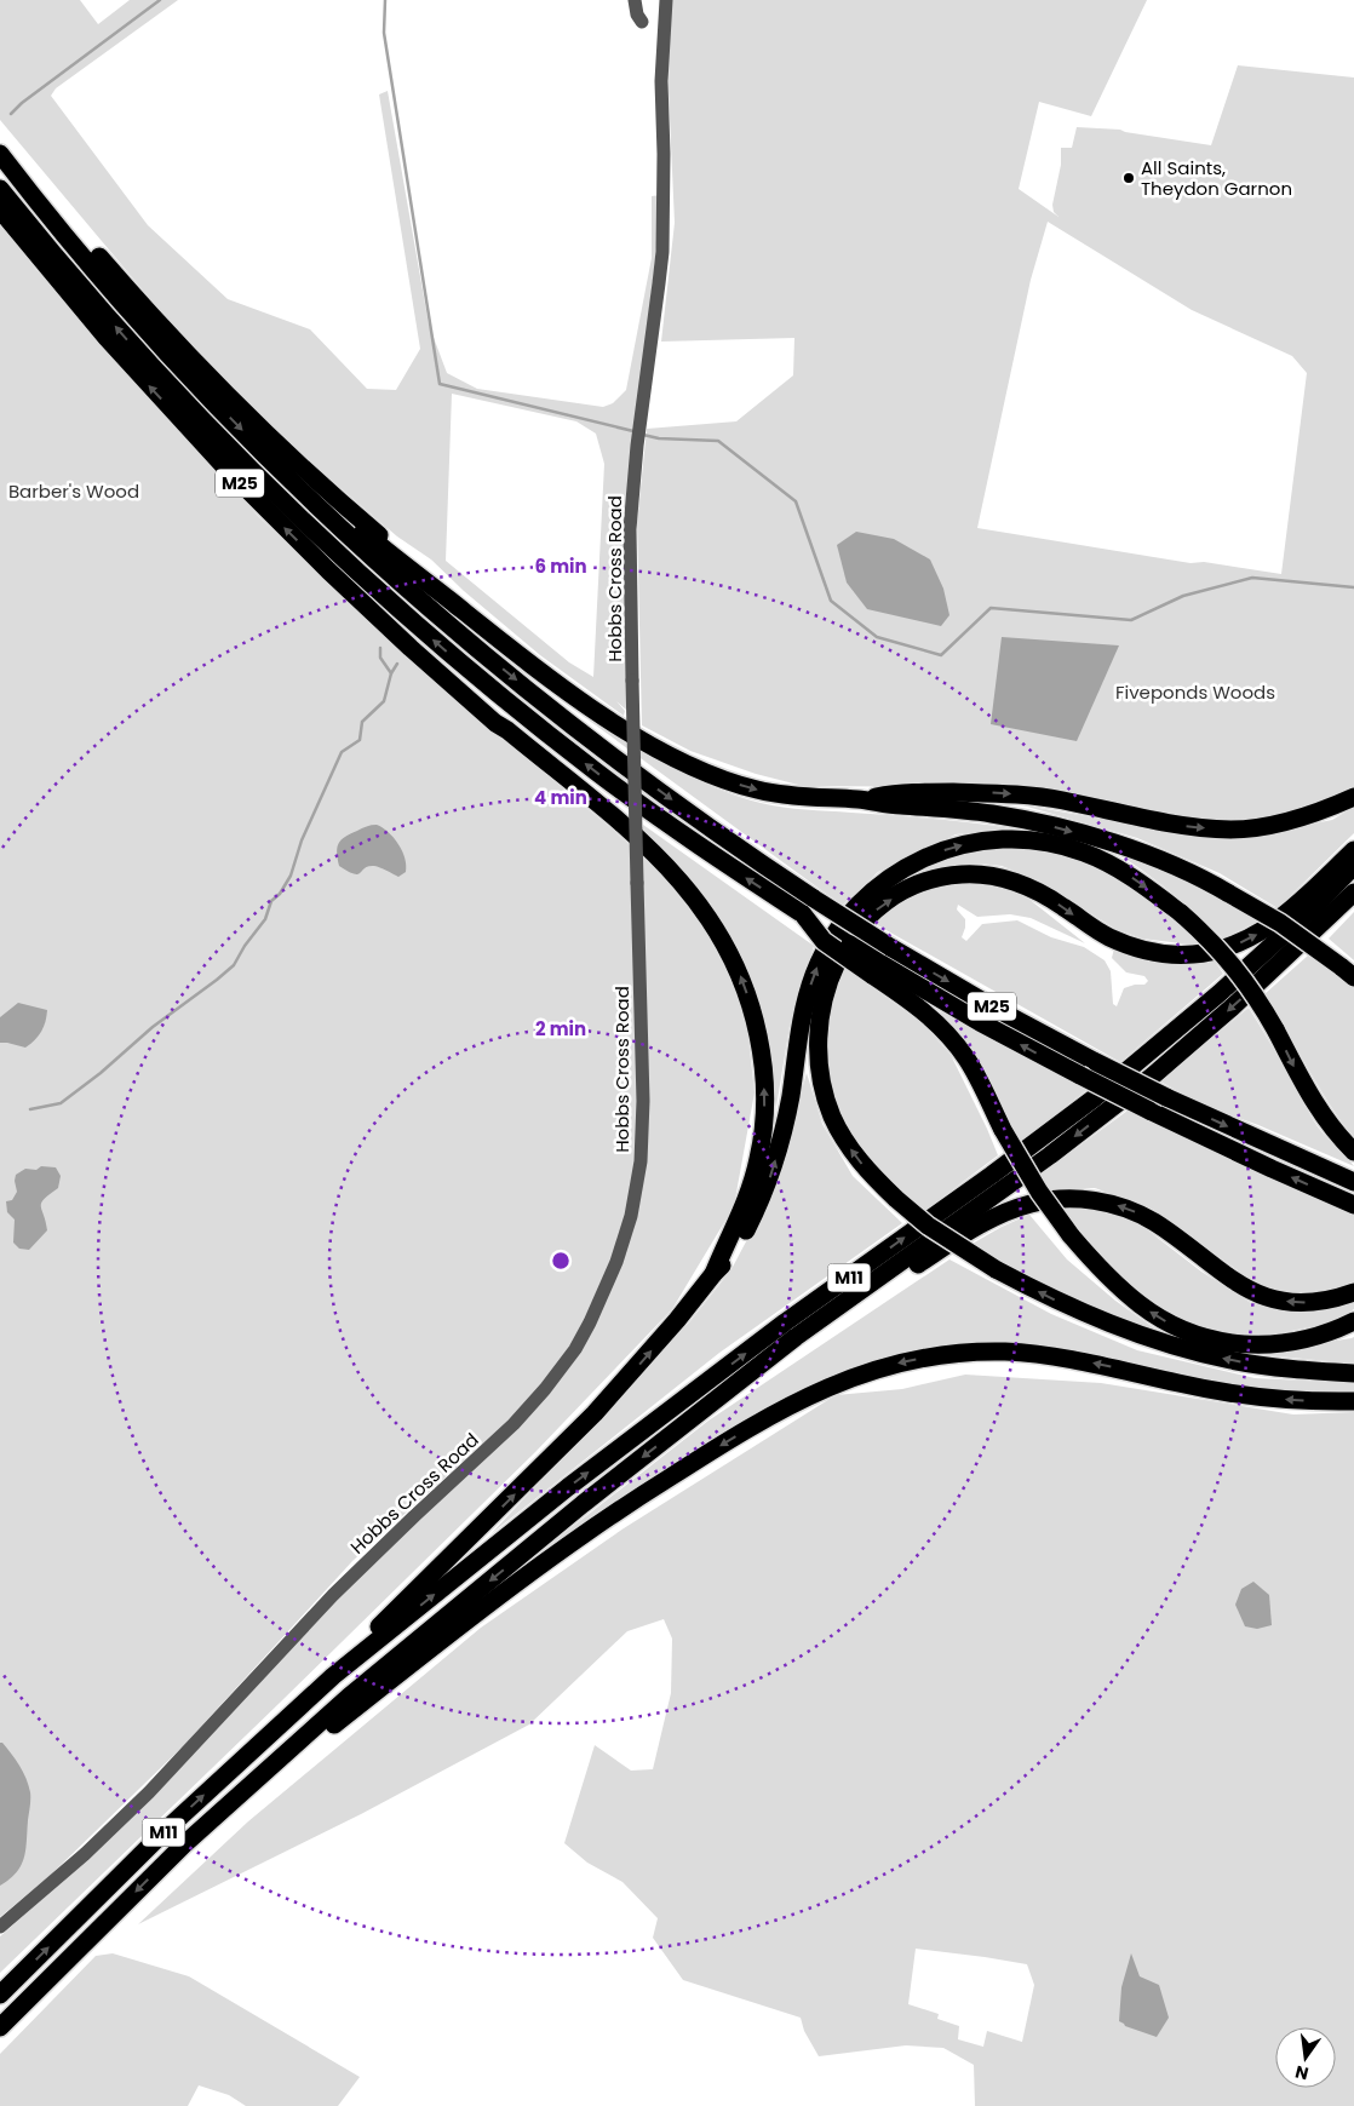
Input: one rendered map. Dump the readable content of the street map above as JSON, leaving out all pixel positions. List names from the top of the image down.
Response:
{
  "streets": {
    "highway": ["M25", "M11"],
    "street": ["Hobbs Cross Road"]
  },
  "parks": ["Barber's Wood", "Fiveponds Woods"],
  "places": ["All Saints, Theydon Garnon"],
  "north": "bottom",
  "rings": ["6 min", "4 min", "2 min"]
}
